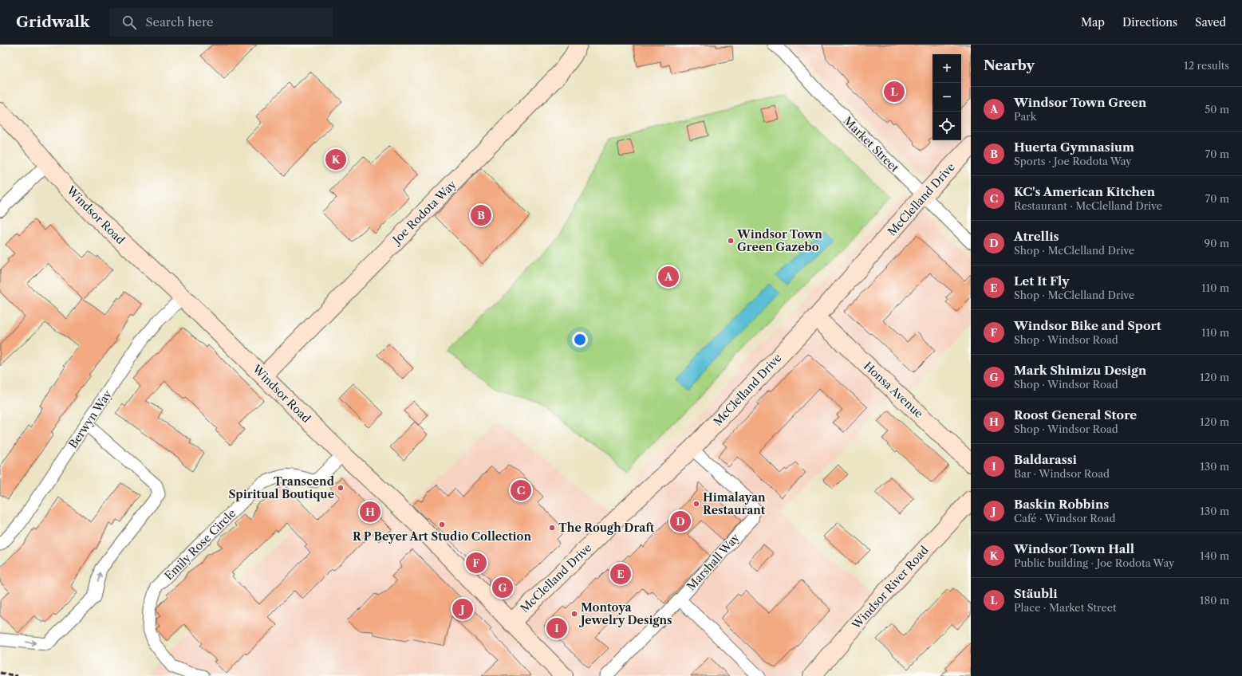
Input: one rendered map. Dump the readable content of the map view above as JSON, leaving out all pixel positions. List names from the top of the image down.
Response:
{
  "streets": {
    "street": [
      "Market Street",
      "McClelland Drive",
      "Joe Rodota Way",
      "Windsor Road",
      "Honsa Avenue",
      "Berwyn Way",
      "Emily Rose Circle",
      "Marshall Way",
      "Windsor River Road"
    ]
  },
  "crossings": [
    ["Market Street", "McClelland Drive"],
    ["McClelland Drive", "Windsor Road"],
    ["McClelland Drive", "Honsa Avenue"],
    ["McClelland Drive", "Marshall Way"],
    ["Joe Rodota Way", "Windsor Road"],
    ["Windsor Road", "Berwyn Way"],
    ["Windsor Road", "Emily Rose Circle"]
  ],
  "places": [
    "Windsor Town Green Gazebo",
    "Transcend Spiritual Boutique",
    "Himalayan Restaurant",
    "R P Beyer Art Studio Collection",
    "The Rough Draft",
    "Montoya Jewelry Designs"
  ],
  "page": {
    "header": "Gridwalk",
    "search": "Search here",
    "nav": ["Map", "Directions", "Saved"],
    "heading": ["Nearby", "12 results"],
    "map_buttons": ["+", "−"],
    "pins": [
      "L",
      "K",
      "B",
      "A",
      "C",
      "H",
      "D",
      "F",
      "E",
      "G",
      "J",
      "I"
    ],
    "list": [
      {
        "mark": "A",
        "name": "Windsor Town Green",
        "note": "Park",
        "value": "50 m"
      },
      {
        "mark": "B",
        "name": "Huerta Gymnasium",
        "note": "Sports · Joe Rodota Way",
        "value": "70 m"
      },
      {
        "mark": "C",
        "name": "KC's American Kitchen",
        "note": "Restaurant · McClelland Drive",
        "value": "70 m"
      },
      {
        "mark": "D",
        "name": "Atrellis",
        "note": "Shop · McClelland Drive",
        "value": "90 m"
      },
      {
        "mark": "E",
        "name": "Let It Fly",
        "note": "Shop · McClelland Drive",
        "value": "110 m"
      },
      {
        "mark": "F",
        "name": "Windsor Bike and Sport",
        "note": "Shop · Windsor Road",
        "value": "110 m"
      },
      {
        "mark": "G",
        "name": "Mark Shimizu Design",
        "note": "Shop · Windsor Road",
        "value": "120 m"
      },
      {
        "mark": "H",
        "name": "Roost General Store",
        "note": "Shop · Windsor Road",
        "value": "120 m"
      },
      {
        "mark": "I",
        "name": "Baldarassi",
        "note": "Bar · Windsor Road",
        "value": "130 m"
      },
      {
        "mark": "J",
        "name": "Baskin Robbins",
        "note": "Café · Windsor Road",
        "value": "130 m"
      },
      {
        "mark": "K",
        "name": "Windsor Town Hall",
        "note": "Public building · Joe Rodota Way",
        "value": "140 m"
      },
      {
        "mark": "L",
        "name": "Stäubli",
        "note": "Place · Market Street",
        "value": "180 m"
      }
    ]
  }
}
